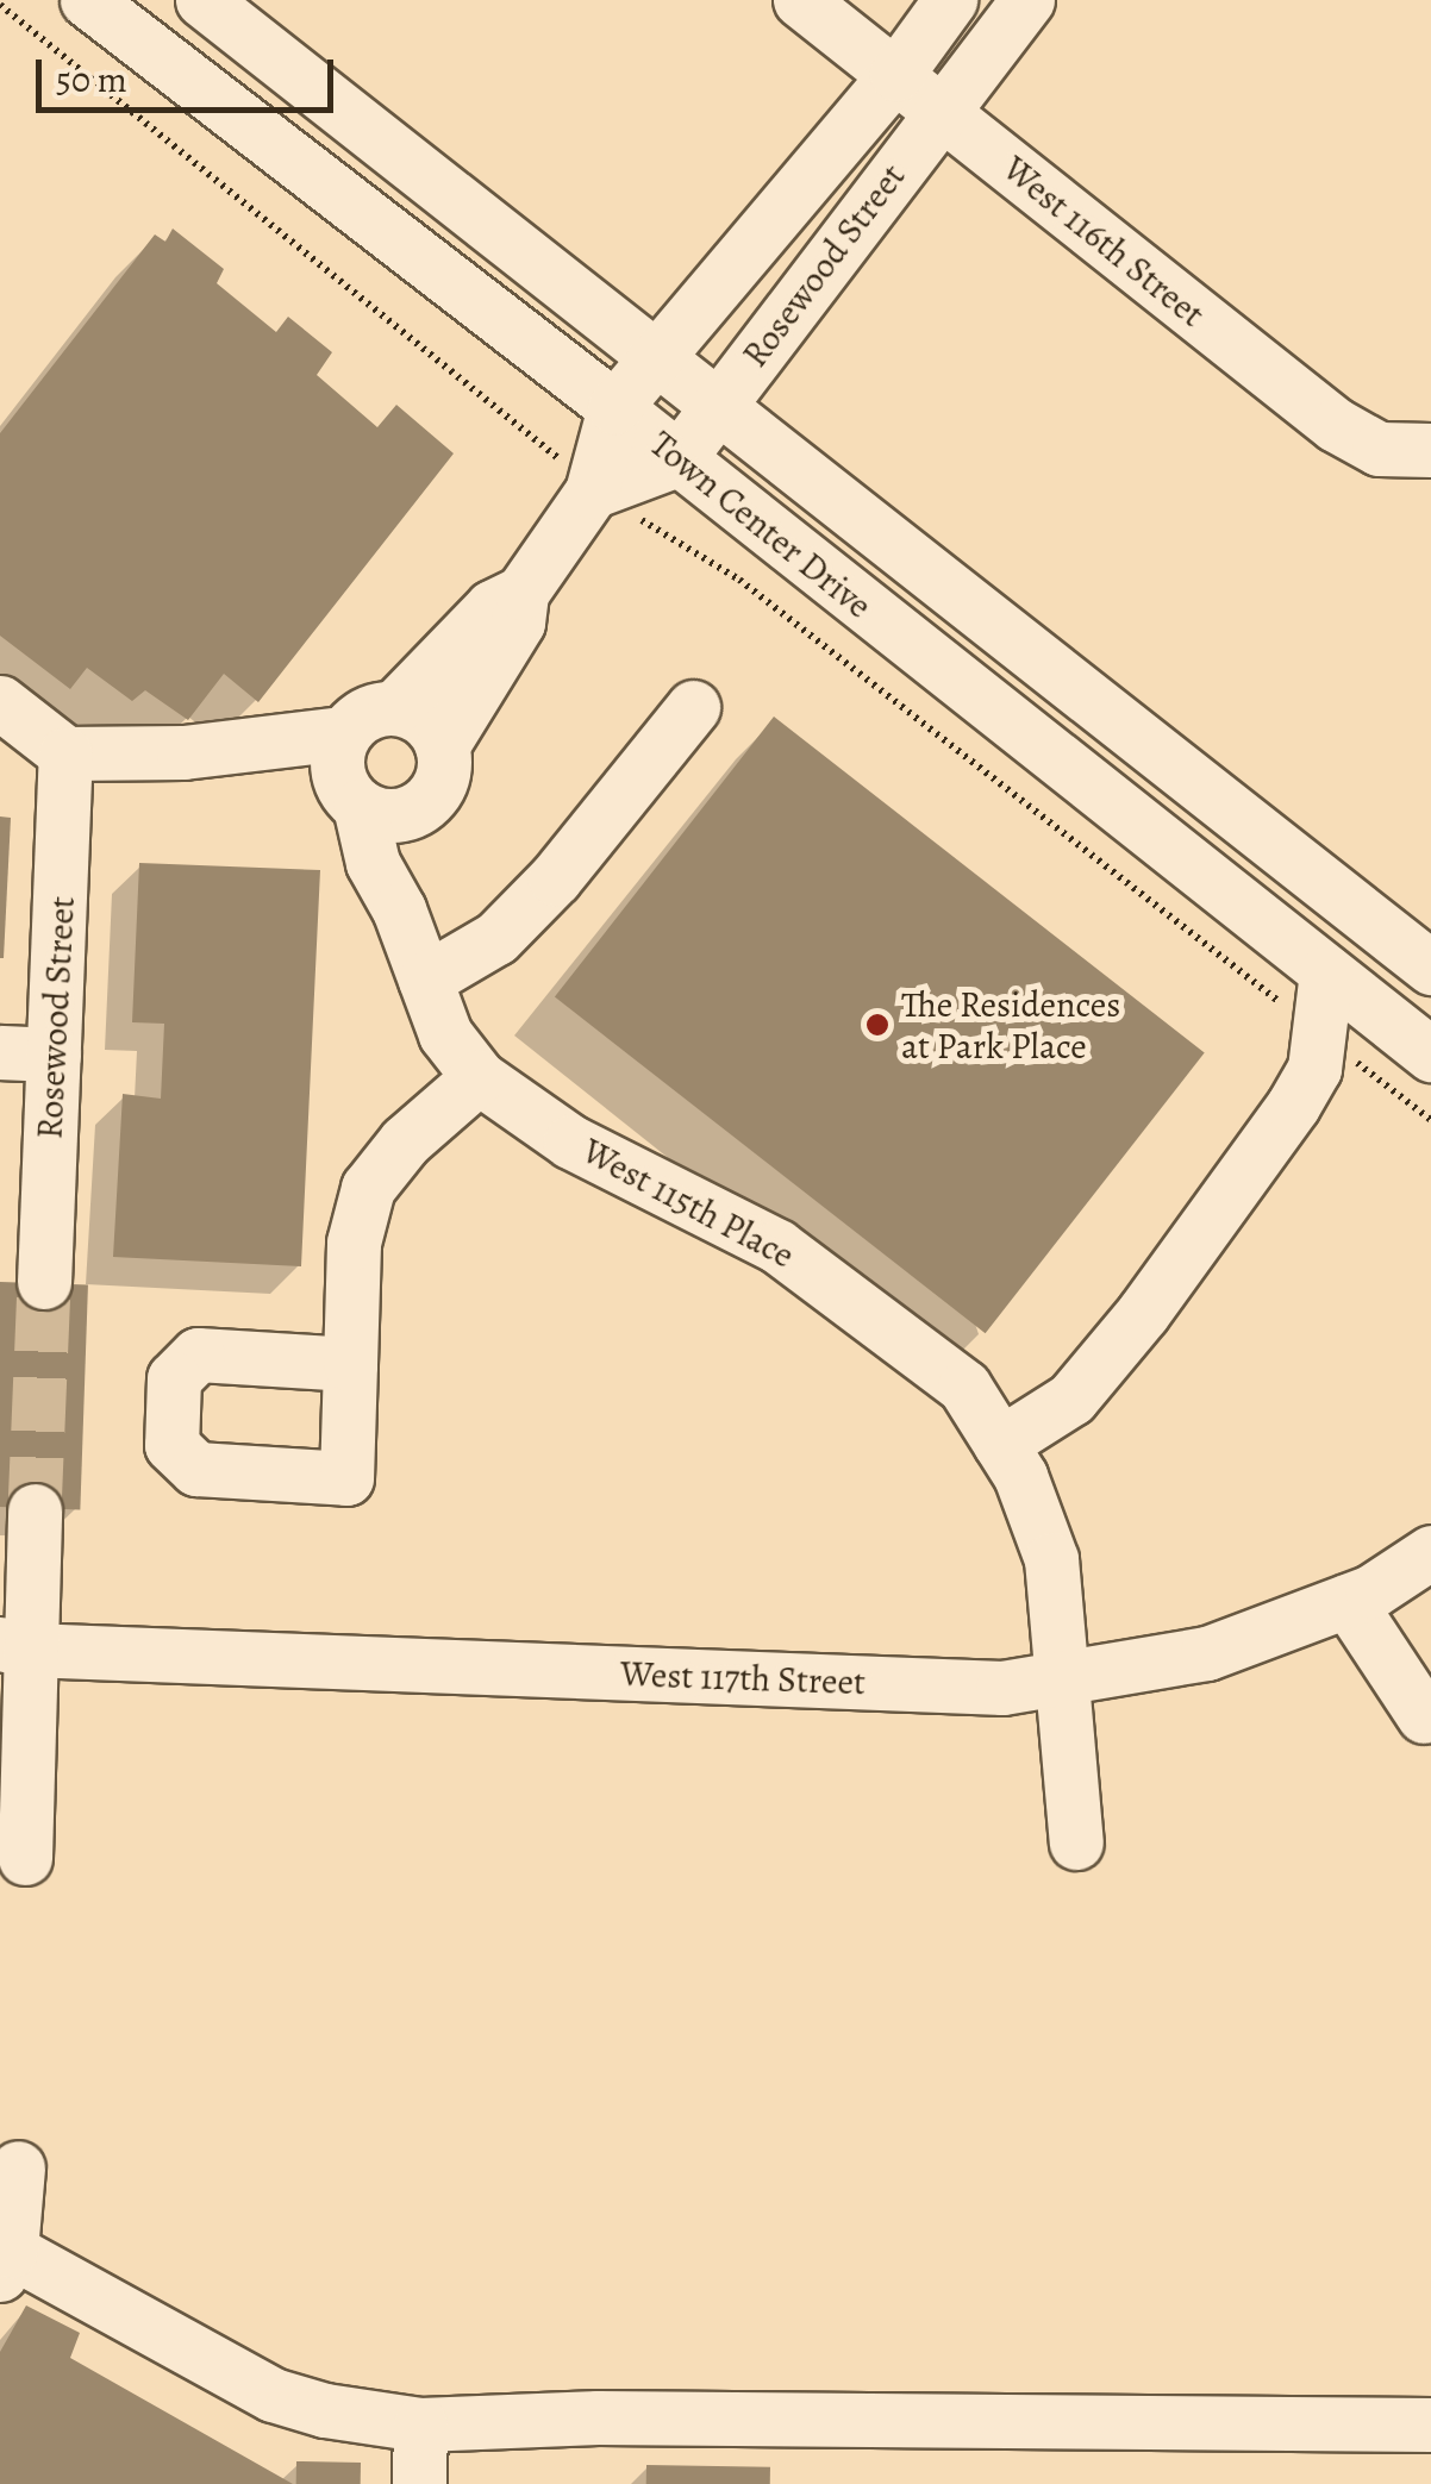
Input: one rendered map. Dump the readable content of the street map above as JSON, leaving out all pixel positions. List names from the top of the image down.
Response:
{
  "streets": {
    "street": [
      "West 116th Street",
      "Rosewood Street",
      "Town Center Drive",
      "West 115th Place",
      "West 117th Street"
    ]
  },
  "crossings": [
    ["West 116th Street", "Rosewood Street"],
    ["Rosewood Street", "Town Center Drive"],
    ["Rosewood Street", "West 115th Place"],
    ["West 115th Place", "West 117th Street"]
  ],
  "places": ["The Residences at Park Place"],
  "scale_bar": "50 m"
}
